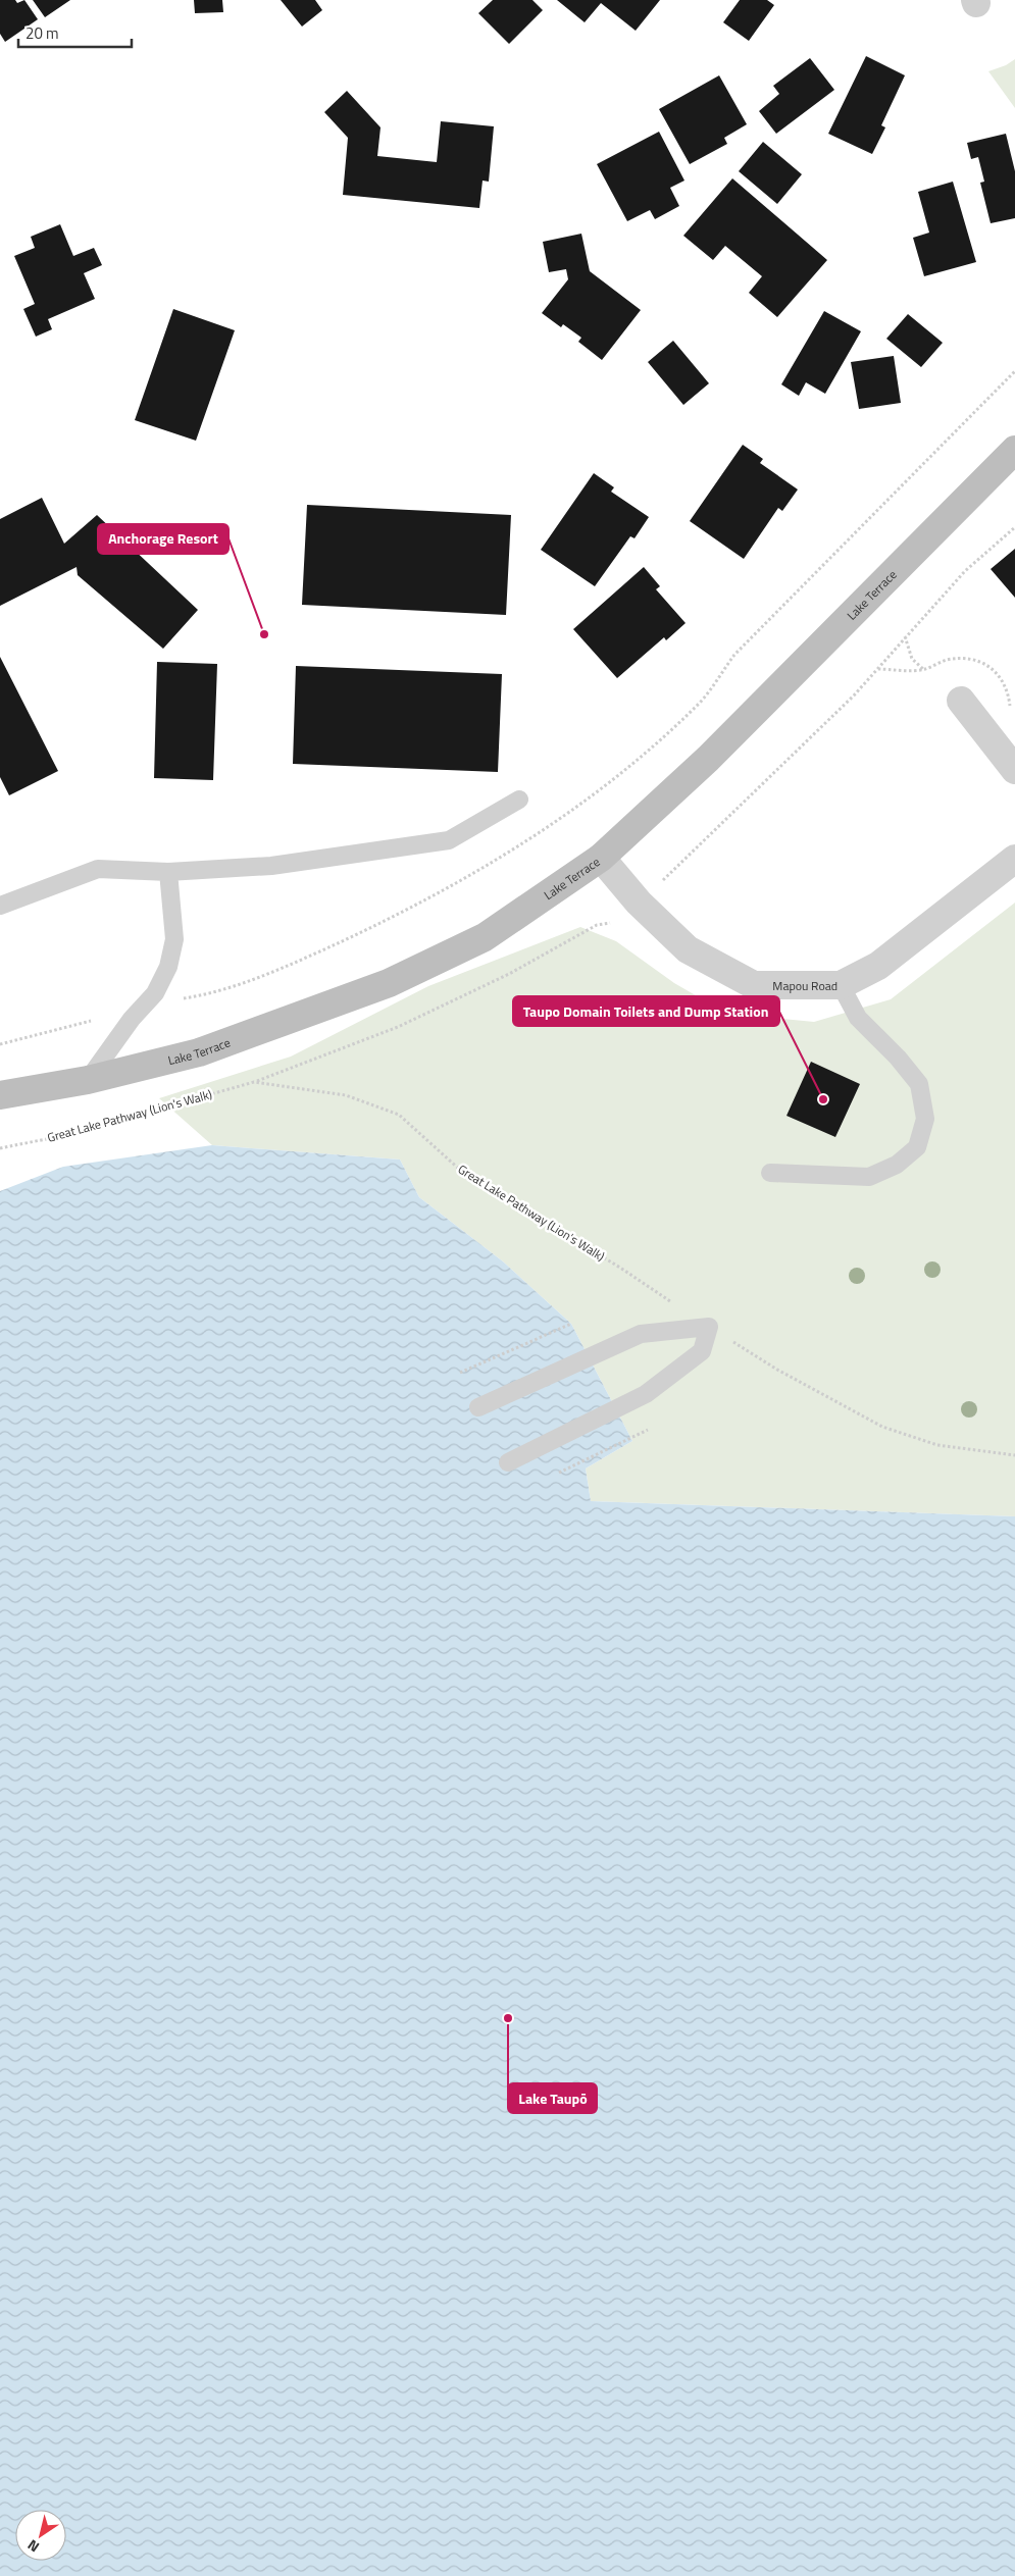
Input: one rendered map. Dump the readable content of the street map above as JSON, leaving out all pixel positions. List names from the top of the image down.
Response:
{
  "streets": {
    "main road": ["Lake Terrace"],
    "street": ["Mapou Road"],
    "path": ["Great Lake Pathway (Lion's Walk)"]
  },
  "crossings": [
    ["Lake Terrace", "Mapou Road"]
  ],
  "places": ["Anchorage Resort", "Taupo Domain Toilets and Dump Station", "Lake Taupō"],
  "scale_bar": "20 m",
  "north": "bottom left"
}
